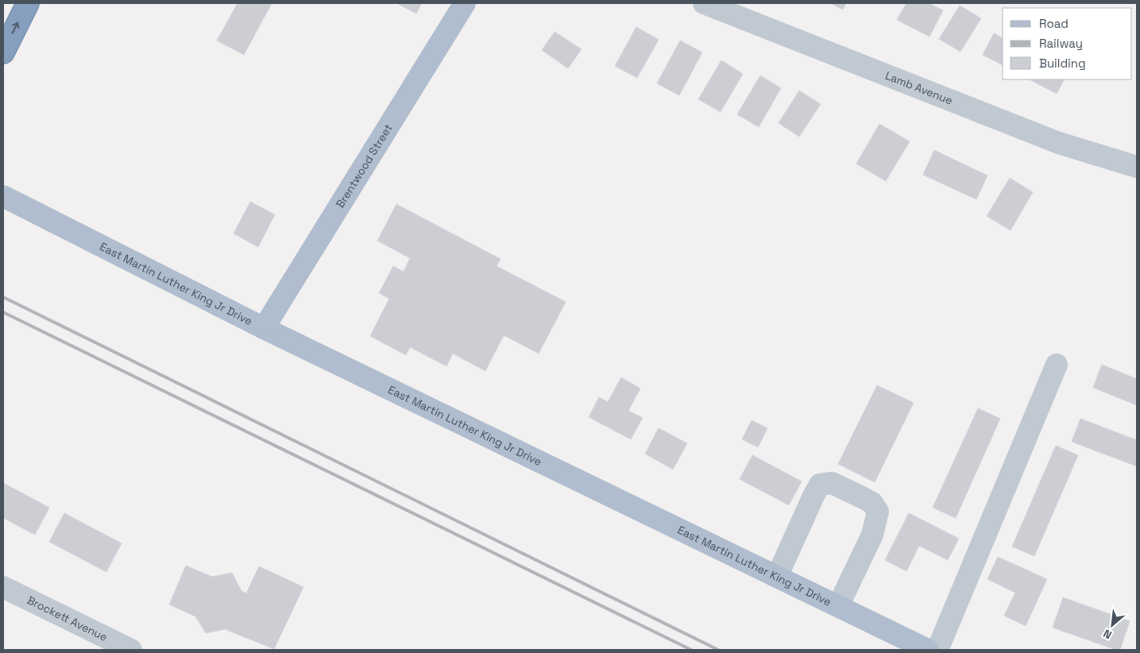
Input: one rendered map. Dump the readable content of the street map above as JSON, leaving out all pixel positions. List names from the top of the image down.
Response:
{
  "streets": {
    "main road": ["Brentwood Street", "East Martin Luther King Jr Drive"],
    "street": ["Lamb Avenue", "Brockett Avenue"]
  },
  "crossings": [
    ["Brentwood Street", "East Martin Luther King Jr Drive"]
  ],
  "legend": ["Road", "Railway", "Building"],
  "north": "bottom left"
}
